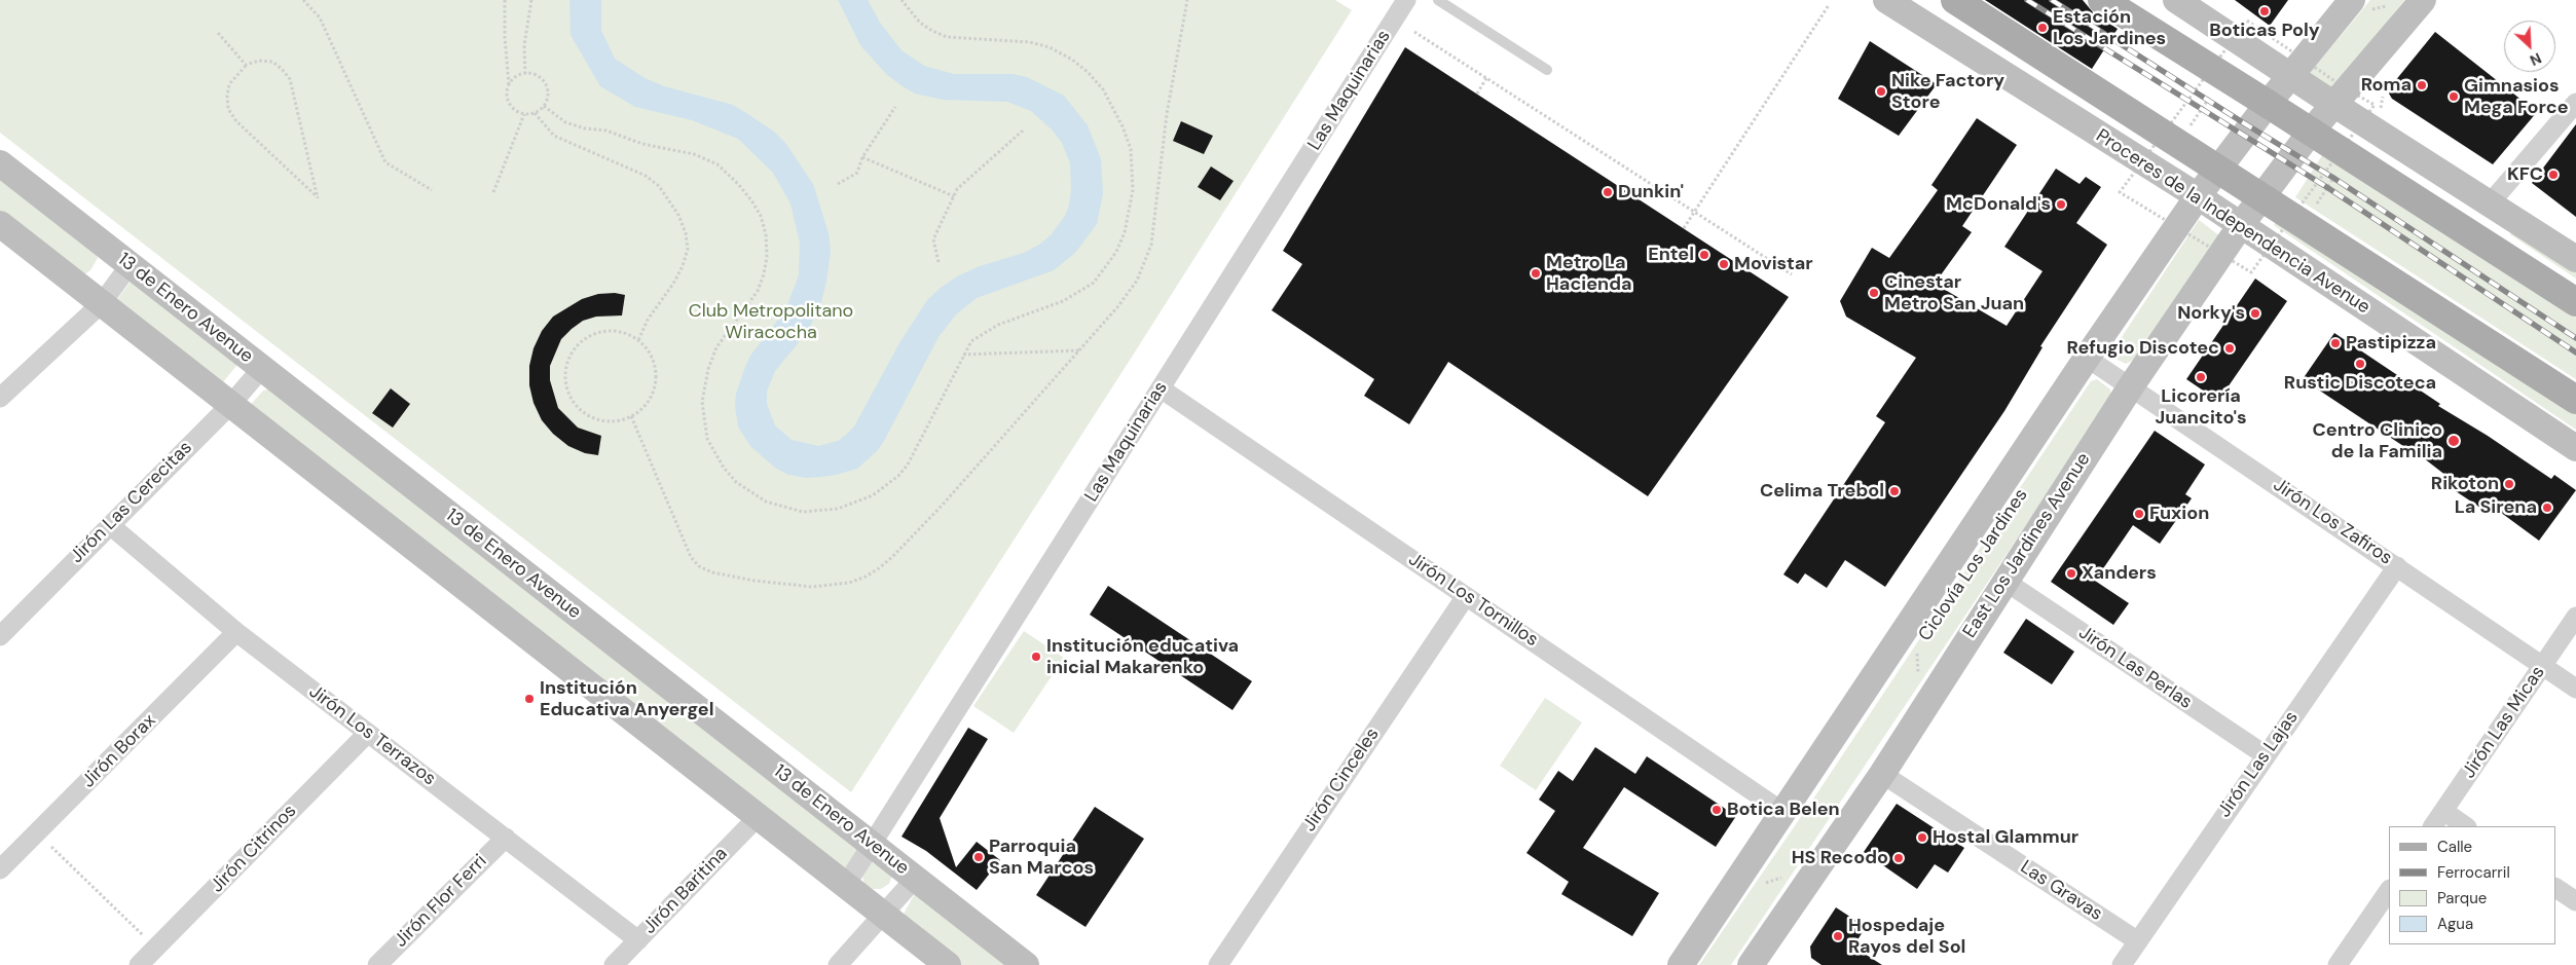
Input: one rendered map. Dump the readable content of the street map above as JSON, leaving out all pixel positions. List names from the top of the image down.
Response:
{
  "streets": {
    "main road": ["Proceres de la Independencia Avenue", "13 de Enero Avenue", "East Los Jardines Avenue"],
    "street": [
      "Las Maquinarias",
      "Jirón Las Cerecitas",
      "Jirón Los Zafiros",
      "Jirón Los Tornillos",
      "Jirón Las Perlas",
      "Jirón Las Micas",
      "Jirón Los Terrazos",
      "Jirón Borax",
      "Jirón Las Lajas",
      "Jirón Cinceles",
      "Jirón Citrinos",
      "Jirón Baritina",
      "Las Gravas",
      "Jirón Flor Ferri"
    ],
    "path": ["Ciclovía Los Jardines"]
  },
  "crossings": [
    ["Las Maquinarias", "13 de Enero Avenue"],
    ["Las Maquinarias", "Jirón Los Tornillos"],
    ["Proceres de la Independencia Avenue", "East Los Jardines Avenue"],
    ["13 de Enero Avenue", "Jirón Las Cerecitas"],
    ["Jirón Las Cerecitas", "Jirón Los Terrazos"],
    ["Jirón Los Zafiros", "East Los Jardines Avenue"],
    ["Jirón Los Zafiros", "Jirón Las Micas"],
    ["Jirón Los Zafiros", "Jirón Las Lajas"],
    ["East Los Jardines Avenue", "Jirón Las Perlas"],
    ["East Los Jardines Avenue", "Las Gravas"],
    ["Jirón Los Tornillos", "Jirón Cinceles"],
    ["Jirón Las Perlas", "Jirón Las Lajas"],
    ["Jirón Los Terrazos", "Jirón Borax"],
    ["Jirón Los Terrazos", "Jirón Citrinos"],
    ["Jirón Los Terrazos", "Jirón Baritina"],
    ["Jirón Los Terrazos", "Jirón Flor Ferri"],
    ["Jirón Las Lajas", "Las Gravas"]
  ],
  "parks": ["Club Metropolitano Wiracocha"],
  "places": [
    "Boticas Poly",
    "Estación Los Jardines",
    "Roma",
    "Nike Factory Store",
    "Gimnasios Mega Force",
    "KFC",
    "Dunkin'",
    "McDonald's",
    "Entel",
    "Movistar",
    "Metro La Hacienda",
    "Cinestar Metro San Juan",
    "Norky's",
    "Pastipizza",
    "Refugio Discotec",
    "Rustic Discoteca",
    "Licorería Juancito's",
    "Centro Clinico de la Familia",
    "Rikoton",
    "Celima Trebol",
    "La Sirena",
    "Fuxion",
    "Xanders",
    "Institución educativa inicial Makarenko",
    "Institución Educativa Anyergel",
    "Botica Belen",
    "Hostal Glammur",
    "Parroquia San Marcos",
    "HS Recodo",
    "Hospedaje Rayos del Sol"
  ],
  "legend": [
    "Calle",
    "Ferrocarril",
    "Parque",
    "Agua"
  ],
  "north": "bottom right"
}
